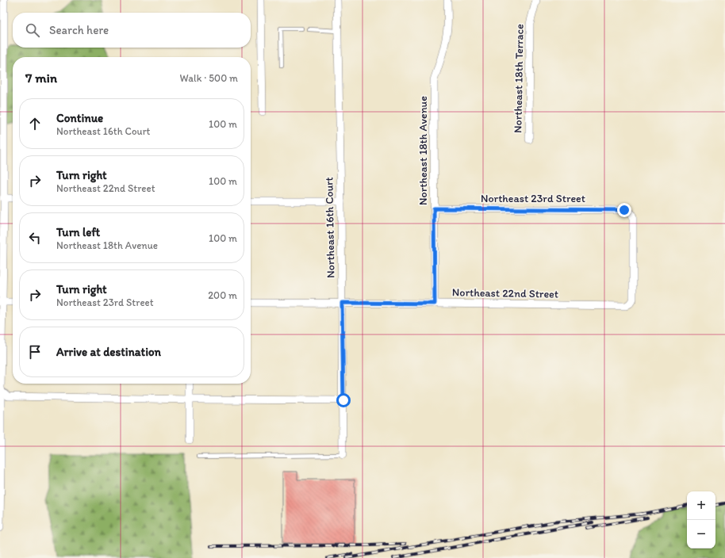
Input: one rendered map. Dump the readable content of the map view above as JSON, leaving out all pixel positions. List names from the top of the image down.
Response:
{
  "streets": {
    "street": [
      "Northeast 18th Terrace",
      "Northeast 18th Avenue",
      "Northeast 23rd Street",
      "Northeast 16th Court",
      "Northeast 22nd Street"
    ]
  },
  "crossings": [
    ["Northeast 18th Avenue", "Northeast 23rd Street"],
    ["Northeast 18th Avenue", "Northeast 22nd Street"],
    ["Northeast 23rd Street", "Northeast 22nd Street"],
    ["Northeast 16th Court", "Northeast 22nd Street"]
  ],
  "page": {
    "search": "Search here",
    "heading": ["7 min", "Walk · 500 m"],
    "list": [
      ["Continue", "Northeast 16th Court", "100 m"],
      ["Turn right", "Northeast 22nd Street", "100 m"],
      ["Turn left", "Northeast 18th Avenue", "100 m"],
      ["Turn right", "Northeast 23rd Street", "200 m"],
      "Arrive at destination"
    ],
    "map_buttons": ["+", "−"]
  }
}
